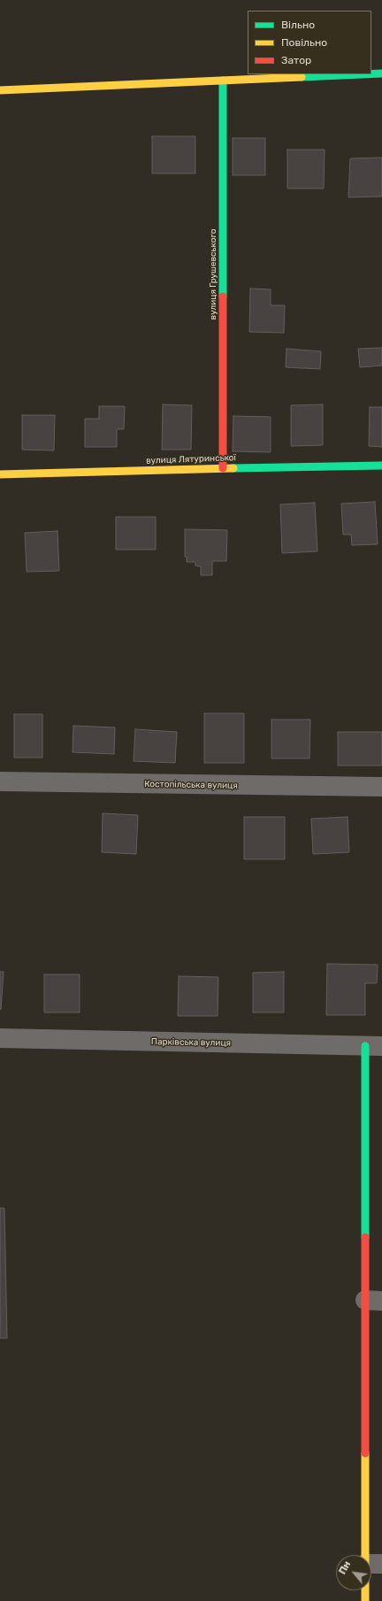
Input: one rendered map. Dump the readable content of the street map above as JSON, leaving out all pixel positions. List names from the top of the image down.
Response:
{
  "streets": {
    "street": [
      "вулиця Грушевського",
      "вулиця Лятуринської",
      "Костопільська вулиця",
      "Парківська вулиця"
    ]
  },
  "crossings": [
    ["вулиця Грушевського", "вулиця Лятуринської"]
  ],
  "legend": ["Вільно", "Повільно", "Затор"],
  "north": "top left"
}
